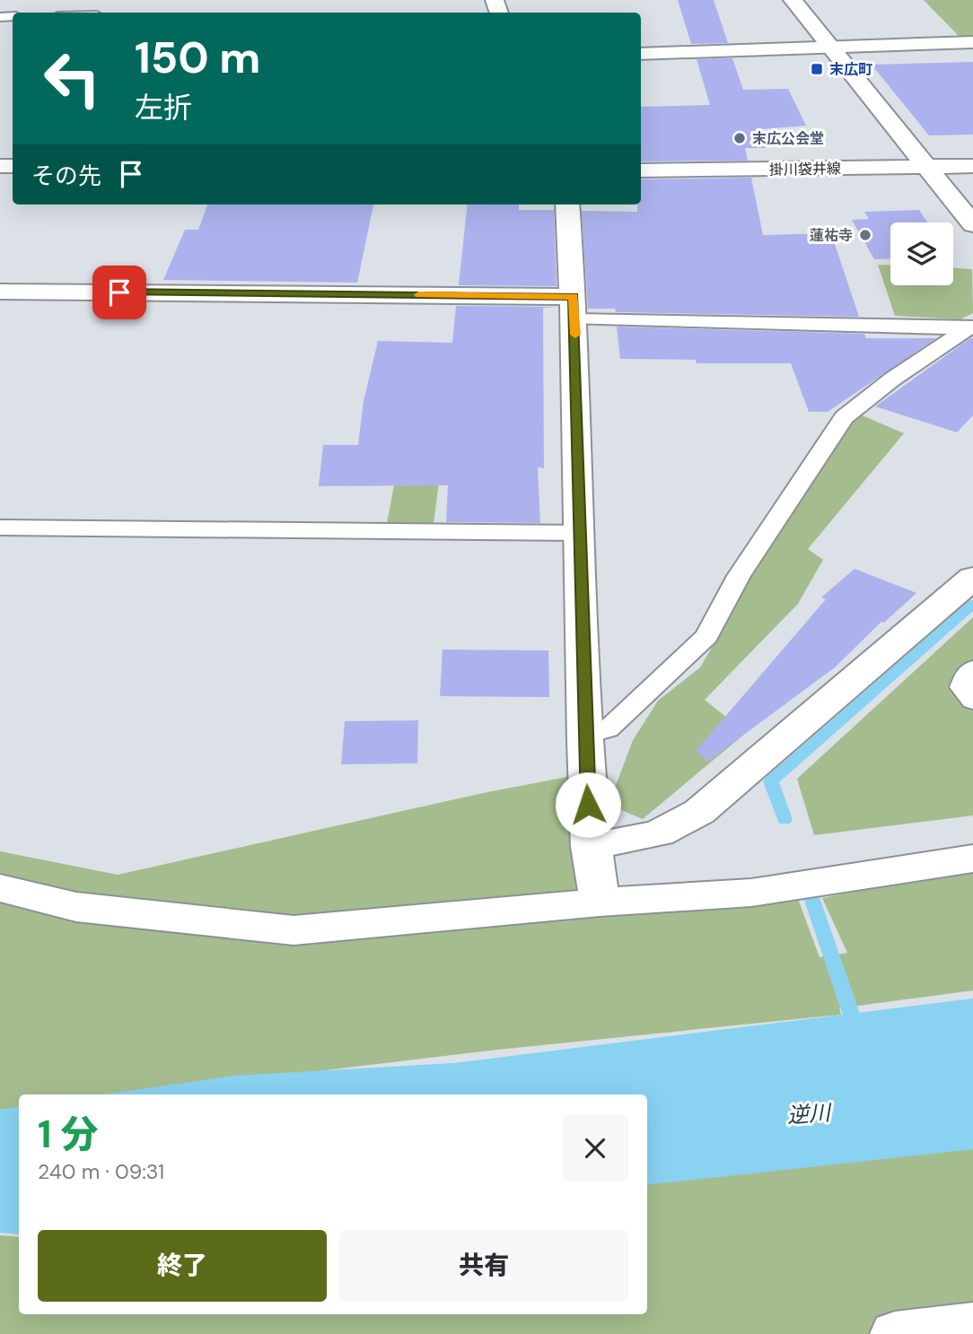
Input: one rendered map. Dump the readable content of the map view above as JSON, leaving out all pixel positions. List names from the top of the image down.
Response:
{
  "streets": {
    "street": ["掛川袋井線"]
  },
  "water": ["逆川"],
  "places": {
    "transit": ["末広町"],
    "other": ["末広公会堂", "蓮祐寺"]
  },
  "page": {
    "turn": ["150 m", "左折"],
    "then": "その先",
    "heading": ["1 分", "240 m · 09:31"],
    "buttons": ["終了", "共有"]
  }
}
